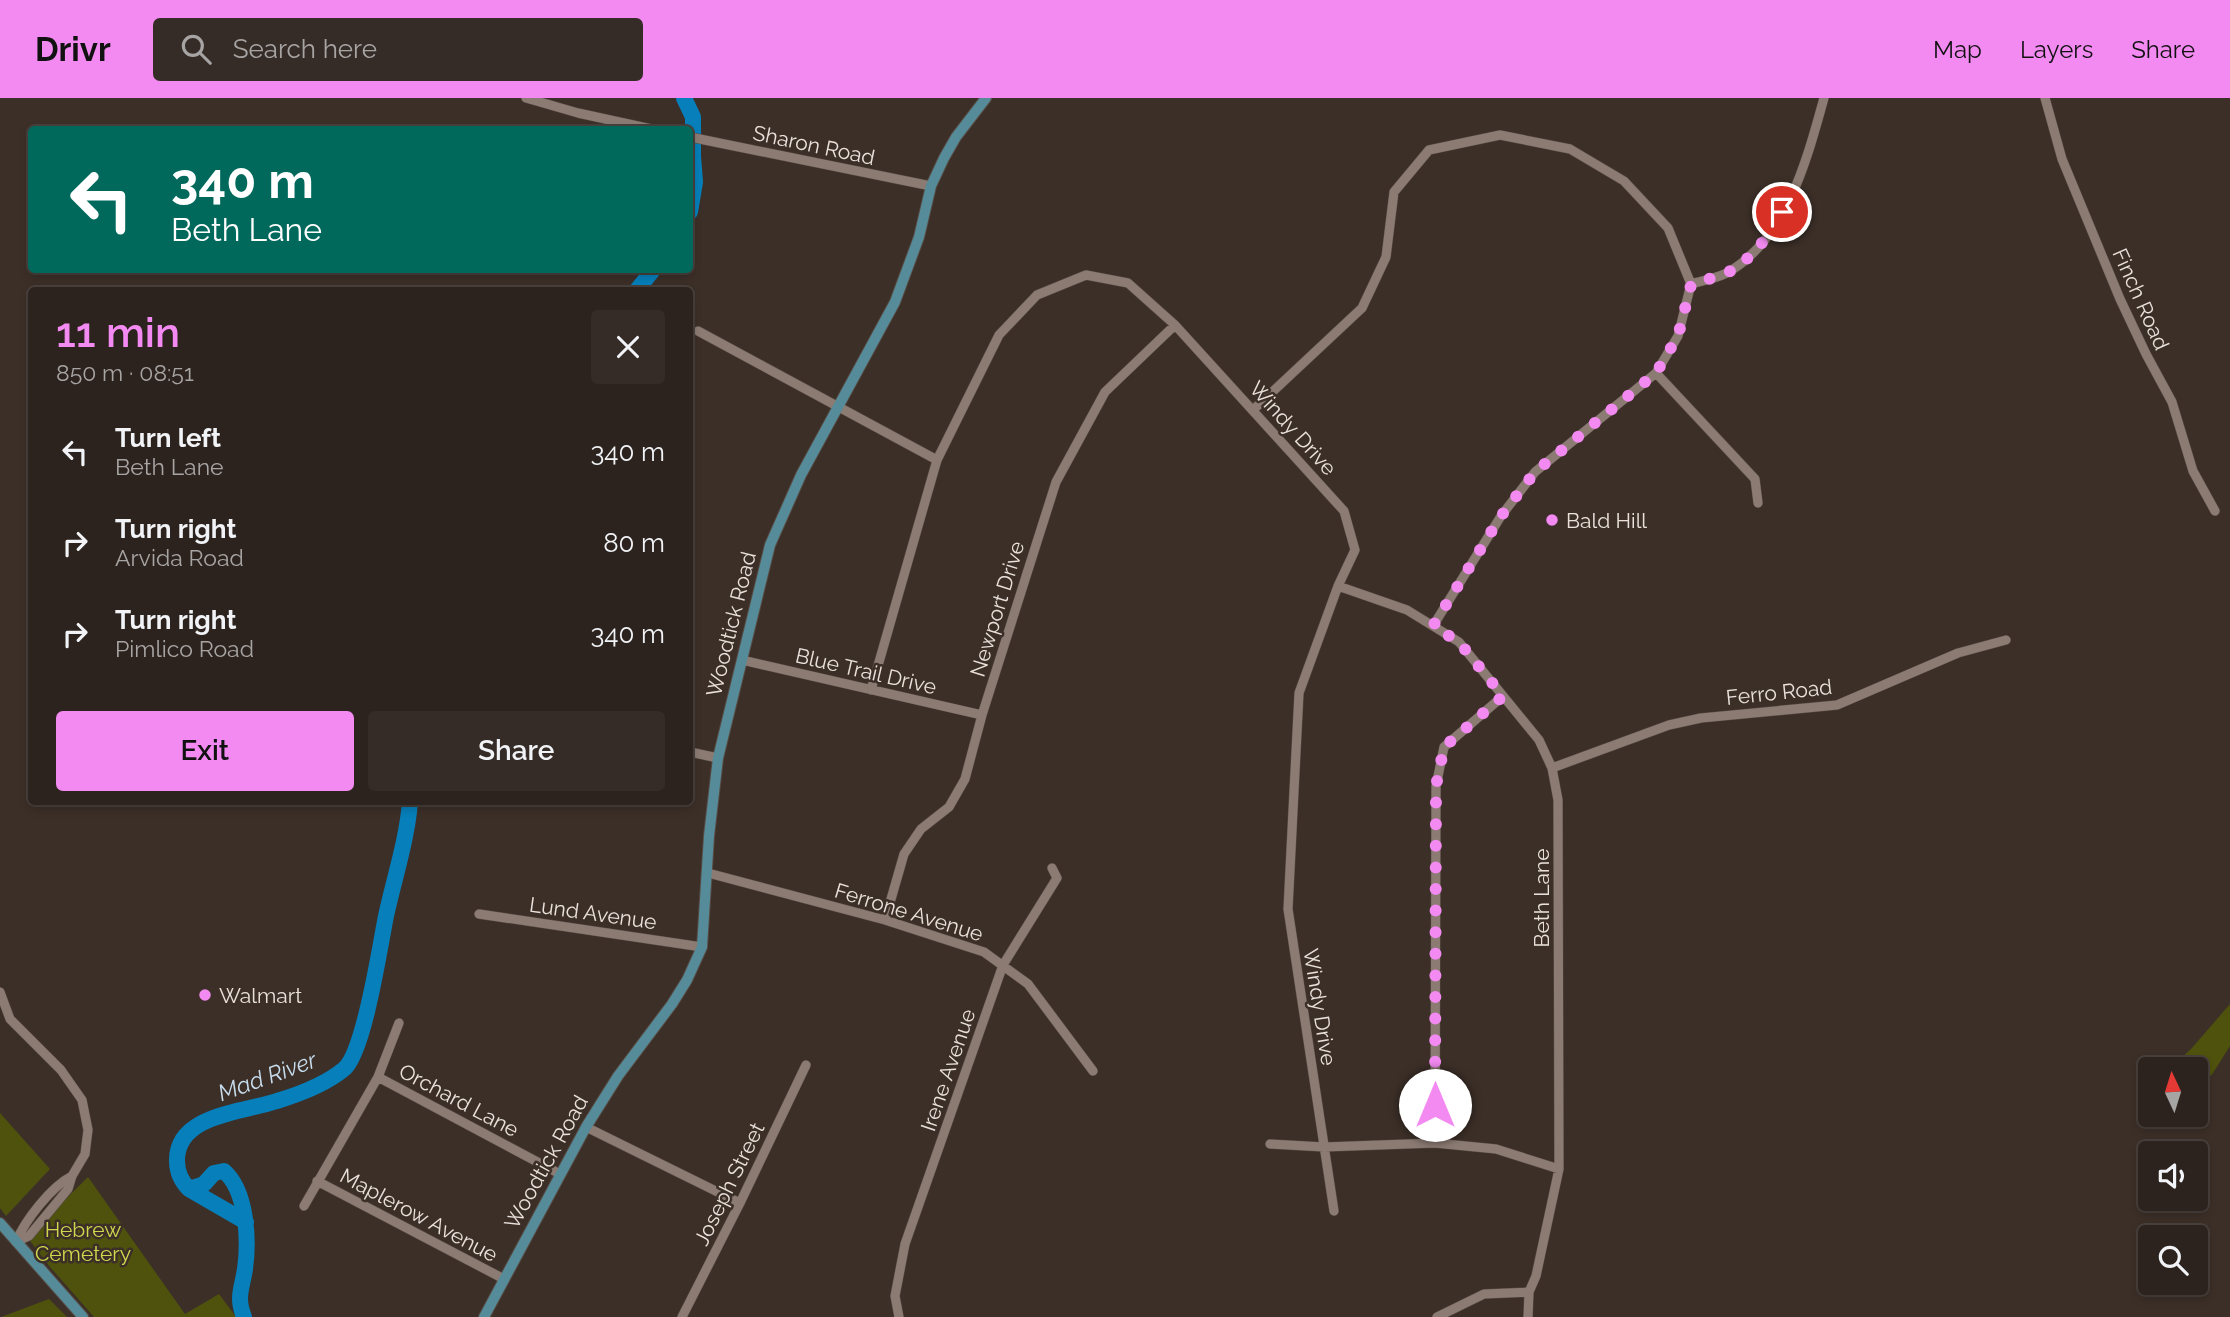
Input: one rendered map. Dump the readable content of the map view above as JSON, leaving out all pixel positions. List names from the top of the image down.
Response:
{
  "streets": {
    "main road": ["Woodtick Road"],
    "street": [
      "Sharon Road",
      "Finch Road",
      "Windy Drive",
      "Newport Drive",
      "Blue Trail Drive",
      "Ferro Road",
      "Beth Lane",
      "Ferrone Avenue",
      "Lund Avenue",
      "Irene Avenue",
      "Orchard Lane",
      "Joseph Street",
      "Maplerow Avenue"
    ]
  },
  "crossings": [
    ["Sharon Road", "Woodtick Road"],
    ["Windy Drive", "Newport Drive"],
    ["Windy Drive", "Blue Trail Drive"],
    ["Windy Drive", "Beth Lane"],
    ["Newport Drive", "Blue Trail Drive"],
    ["Newport Drive", "Ferrone Avenue"],
    ["Woodtick Road", "Blue Trail Drive"],
    ["Woodtick Road", "Ferrone Avenue"],
    ["Woodtick Road", "Lund Avenue"],
    ["Woodtick Road", "Orchard Lane"],
    ["Woodtick Road", "Maplerow Avenue"],
    ["Ferro Road", "Beth Lane"],
    ["Ferrone Avenue", "Irene Avenue"]
  ],
  "water": ["Mad River"],
  "parks": ["Hebrew Cemetery"],
  "places": ["Bald Hill", "Walmart"],
  "north": "top",
  "page": {
    "header": "Drivr",
    "search": "Search here",
    "nav": ["Map", "Layers", "Share"],
    "turn": ["340 m", "Beth Lane"],
    "heading": ["11 min", "850 m · 08:51"],
    "list": [
      {
        "name": "Turn left",
        "note": "Beth Lane",
        "value": "340 m"
      },
      {
        "name": "Turn right",
        "note": "Arvida Road",
        "value": "80 m"
      },
      {
        "name": "Turn right",
        "note": "Pimlico Road",
        "value": "340 m"
      }
    ],
    "buttons": ["Exit", "Share"]
  }
}
